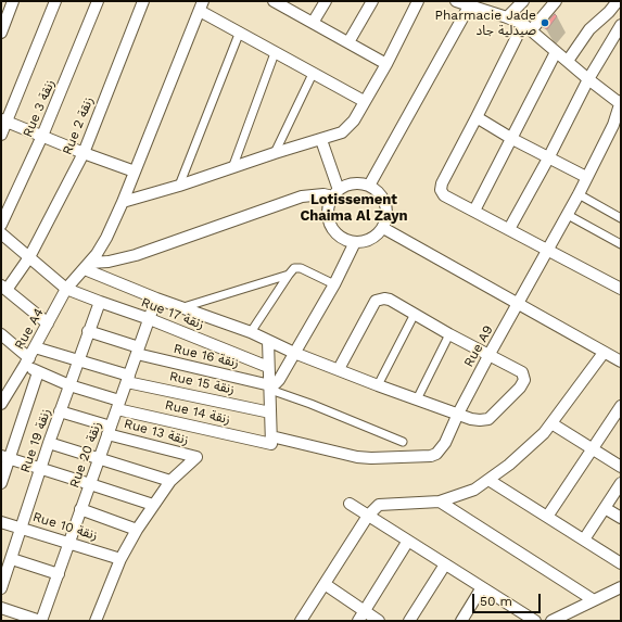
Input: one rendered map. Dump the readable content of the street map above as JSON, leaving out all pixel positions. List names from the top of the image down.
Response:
{
  "streets": {
    "street": [
      "Rue 3 زنقة",
      "Rue 2 زنقة",
      "Rue 17 زنقة",
      "Rue A4",
      "Rue A9",
      "Rue 16 زنقة",
      "Rue 15 زنقة",
      "Rue 14 زنقة",
      "Rue 13 زنقة",
      "Rue 19 زنقة",
      "Rue 20 زنقة",
      "Rue 10 زنقة"
    ]
  },
  "crossings": [
    ["Rue 2 زنقة", "Rue 17 زنقة"],
    ["Rue 17 زنقة", "Rue A4"],
    ["Rue 17 زنقة", "Rue 19 زنقة"],
    ["Rue 17 زنقة", "Rue 20 زنقة"],
    ["Rue A4", "Rue 15 زنقة"],
    ["Rue A4", "Rue 14 زنقة"],
    ["Rue A9", "Rue 14 زنقة"],
    ["Rue 16 زنقة", "Rue 19 زنقة"],
    ["Rue 16 زنقة", "Rue 20 زنقة"],
    ["Rue 15 زنقة", "Rue 19 زنقة"],
    ["Rue 15 زنقة", "Rue 20 زنقة"],
    ["Rue 14 زنقة", "Rue 19 زنقة"],
    ["Rue 14 زنقة", "Rue 20 زنقة"],
    ["Rue 13 زنقة", "Rue 19 زنقة"],
    ["Rue 13 زنقة", "Rue 20 زنقة"],
    ["Rue 19 زنقة", "Rue 10 زنقة"],
    ["Rue 20 زنقة", "Rue 10 زنقة"]
  ],
  "districts": ["Lotissement Chaima Al Zayn"],
  "places": ["Pharmacie Jade صيدلية جاد"],
  "scale_bar": "50 m"
}
